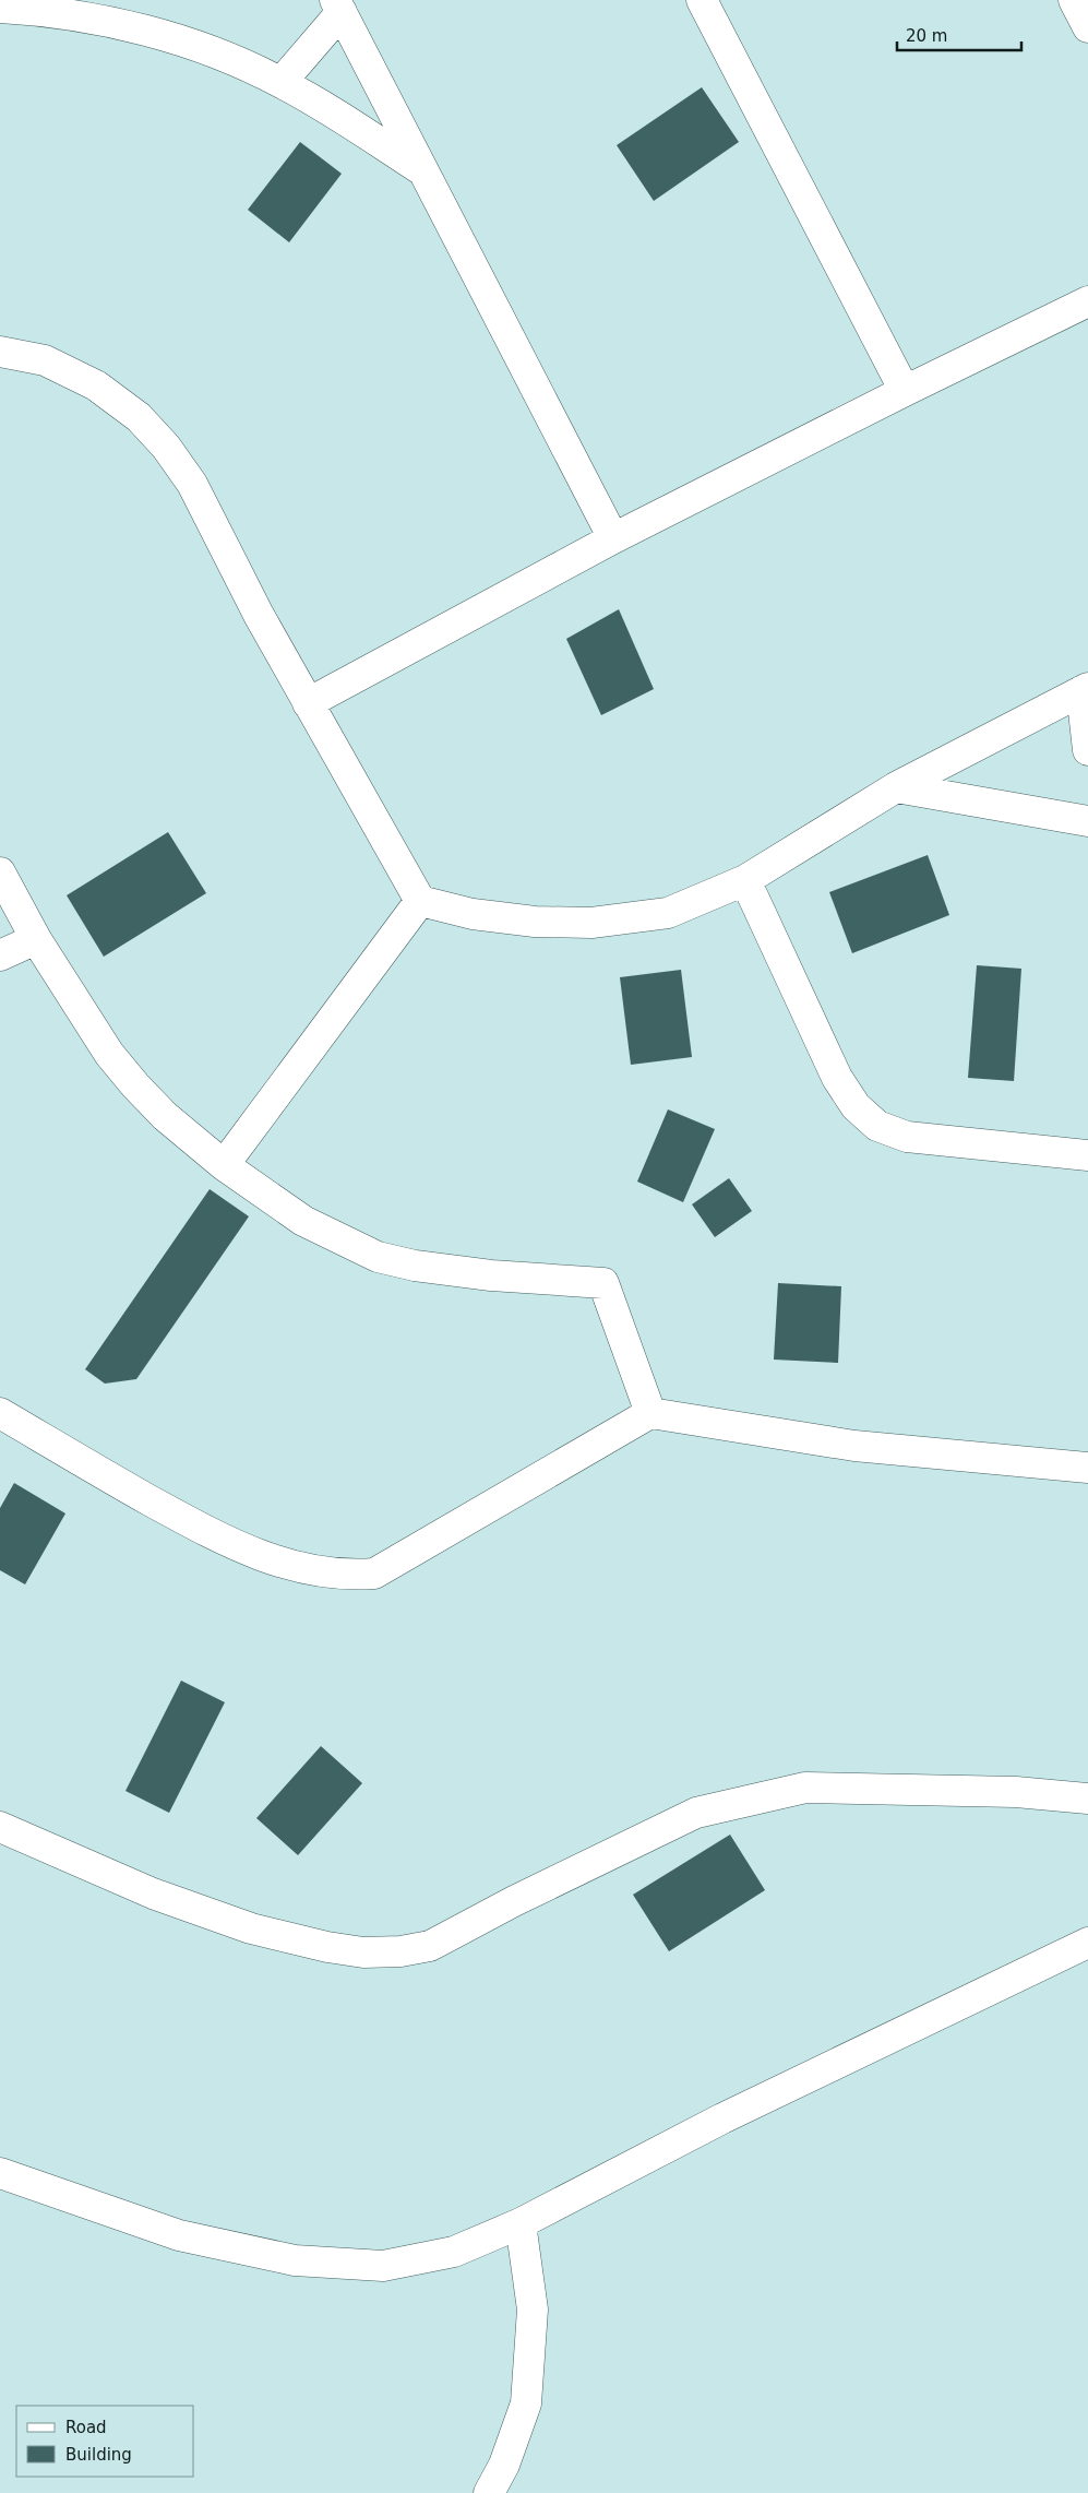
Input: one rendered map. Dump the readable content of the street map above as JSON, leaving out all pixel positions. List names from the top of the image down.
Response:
{
  "legend": ["Road", "Building"],
  "scale_bar": "20 m"
}
